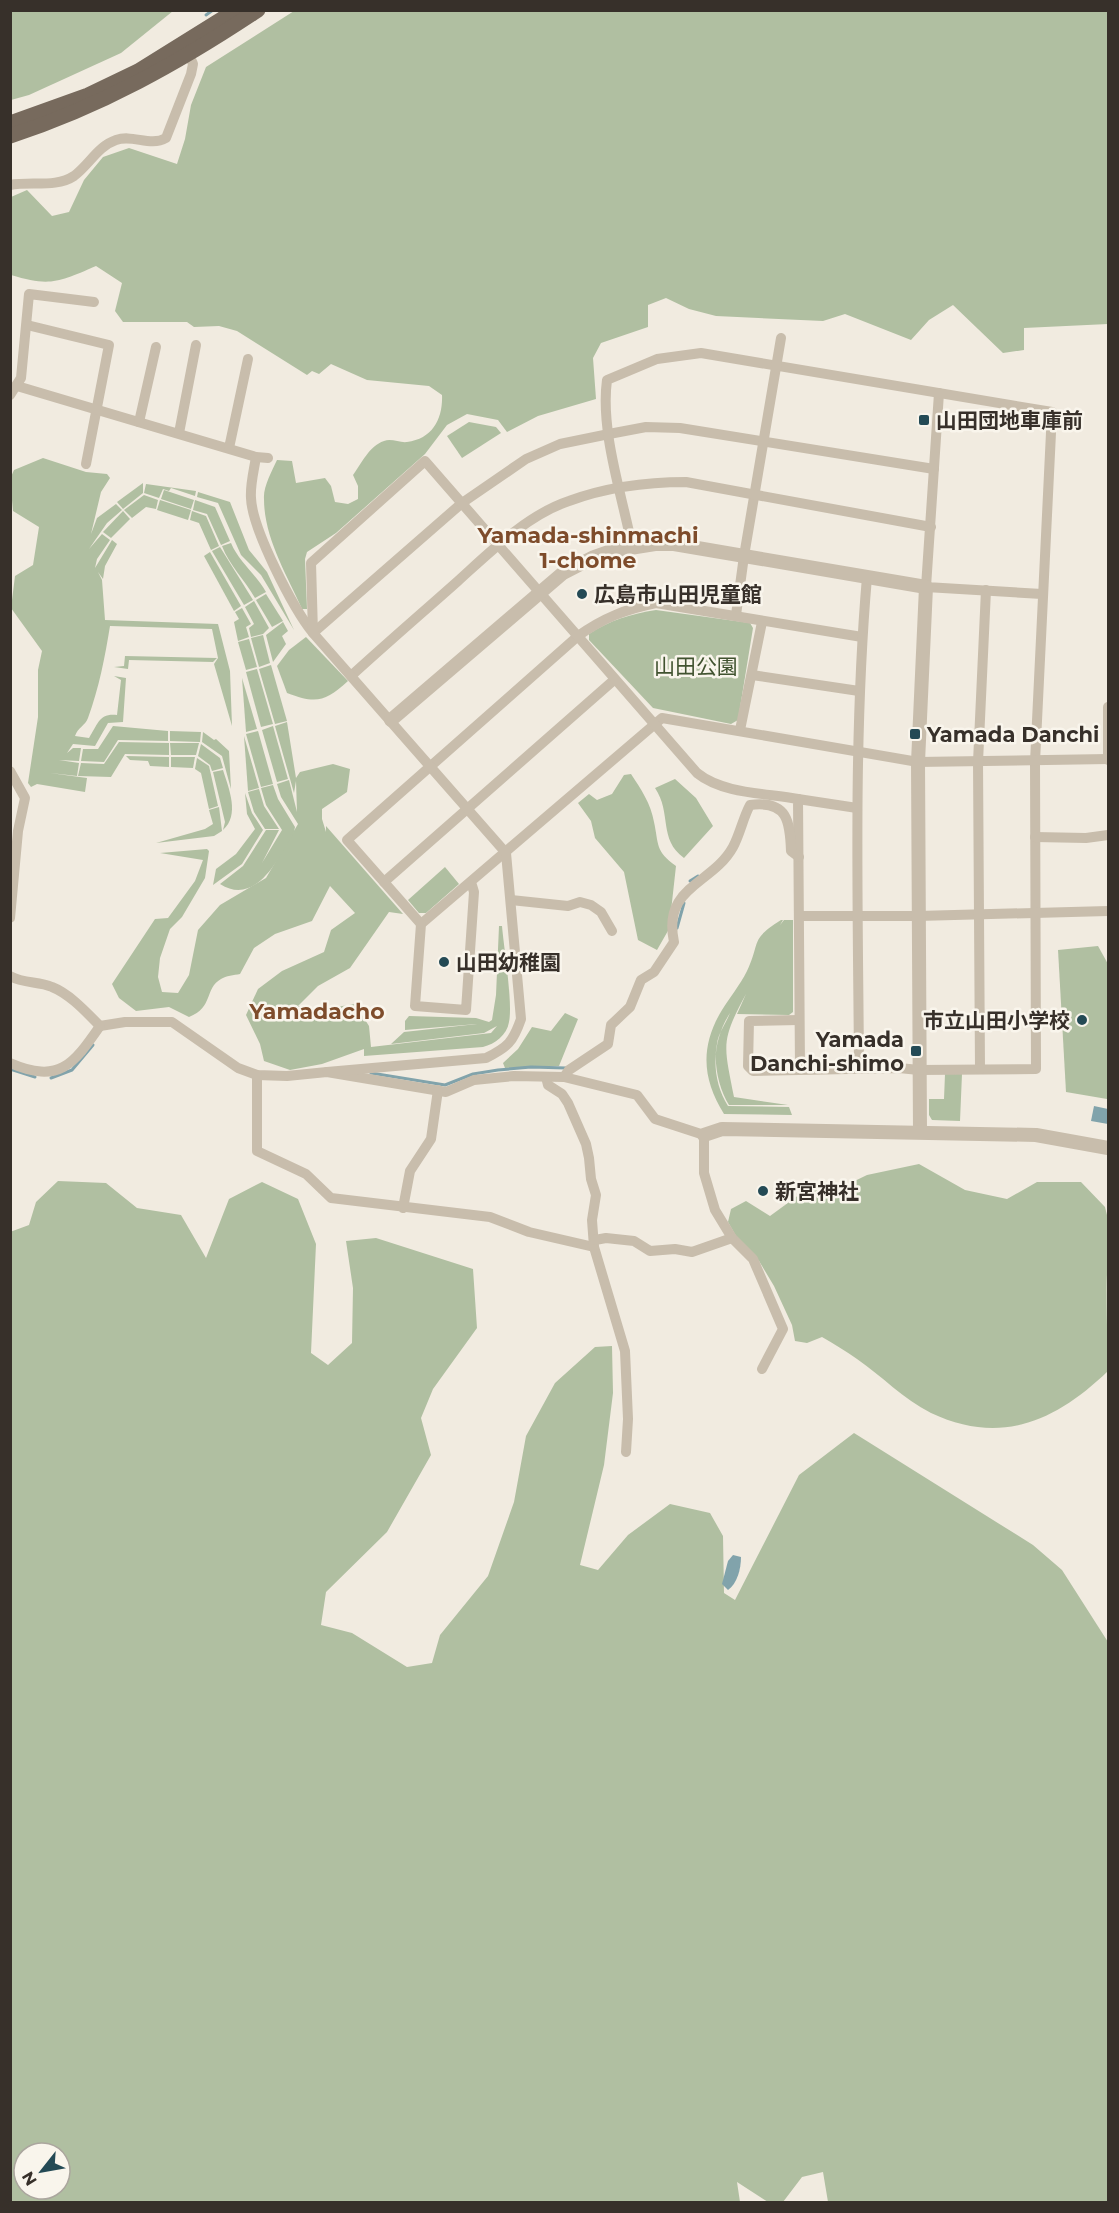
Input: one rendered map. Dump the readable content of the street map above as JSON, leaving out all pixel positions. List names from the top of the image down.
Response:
{
  "districts": ["Yamada-shinmachi 1-chome", "Yamadacho"],
  "parks": ["山田公園"],
  "places": {
    "transit": ["山田団地車庫前", "Yamada Danchi", "Yamada Danchi-shimo"],
    "other": [
      "広島市山田児童館",
      "山田幼稚園",
      "市立山田小学校",
      "新宮神社"
    ]
  },
  "north": "bottom left"
}
